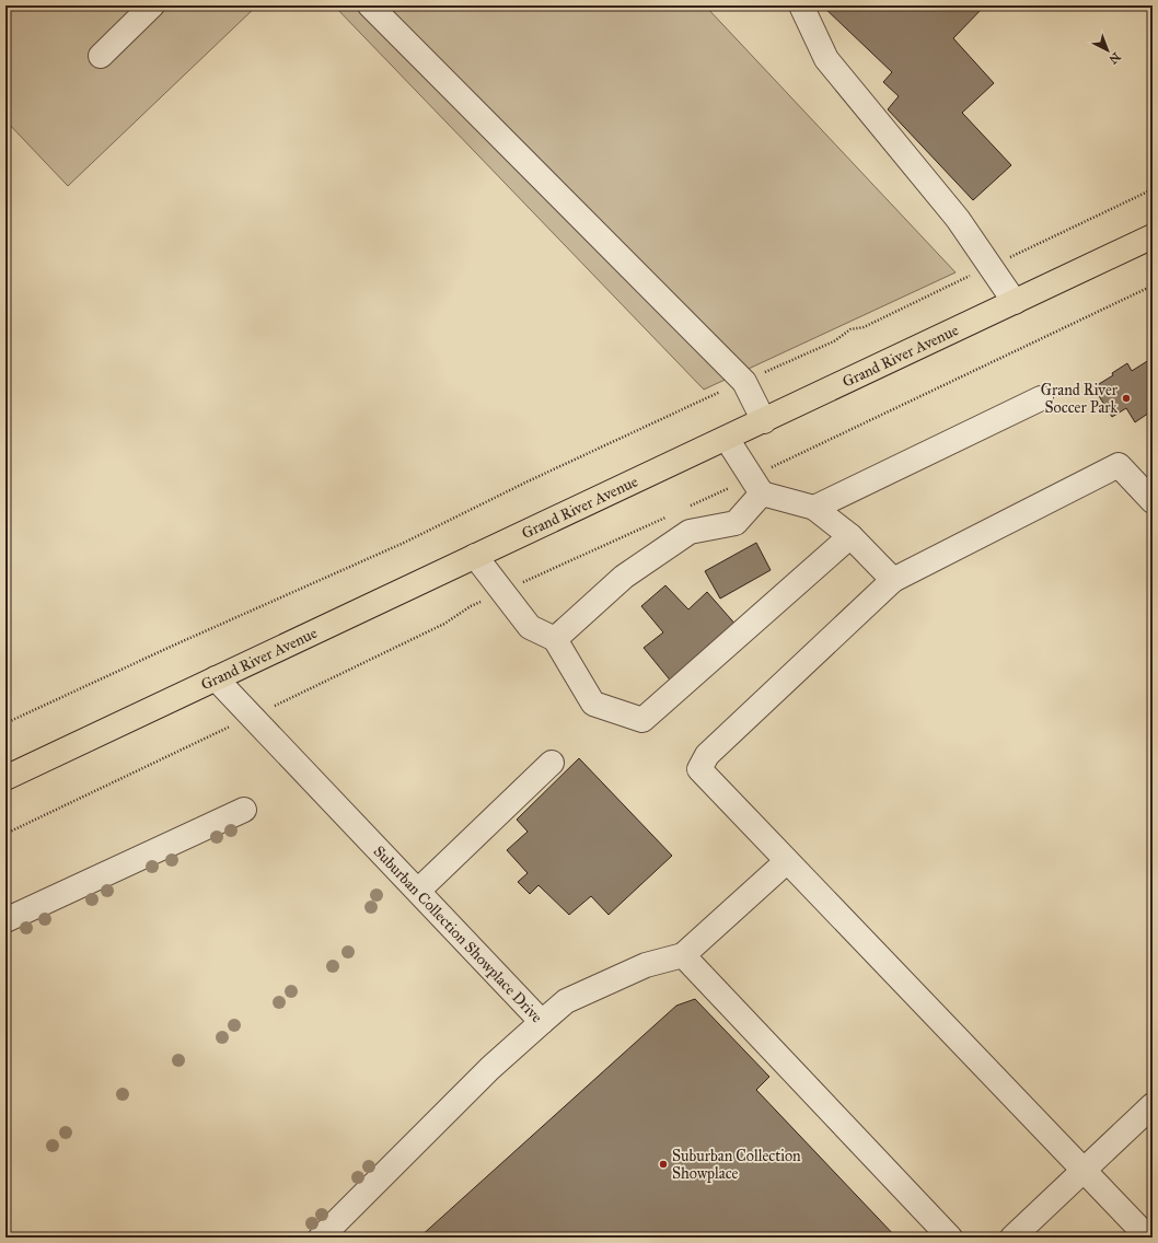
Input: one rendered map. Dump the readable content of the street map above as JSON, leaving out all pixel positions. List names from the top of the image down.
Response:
{
  "streets": {
    "main road": ["Grand River Avenue"],
    "lane": ["Suburban Collection Showplace Drive"]
  },
  "crossings": [
    ["Grand River Avenue", "Suburban Collection Showplace Drive"]
  ],
  "places": ["Grand River Soccer Park", "Suburban Collection Showplace"],
  "north": "bottom right"
}
